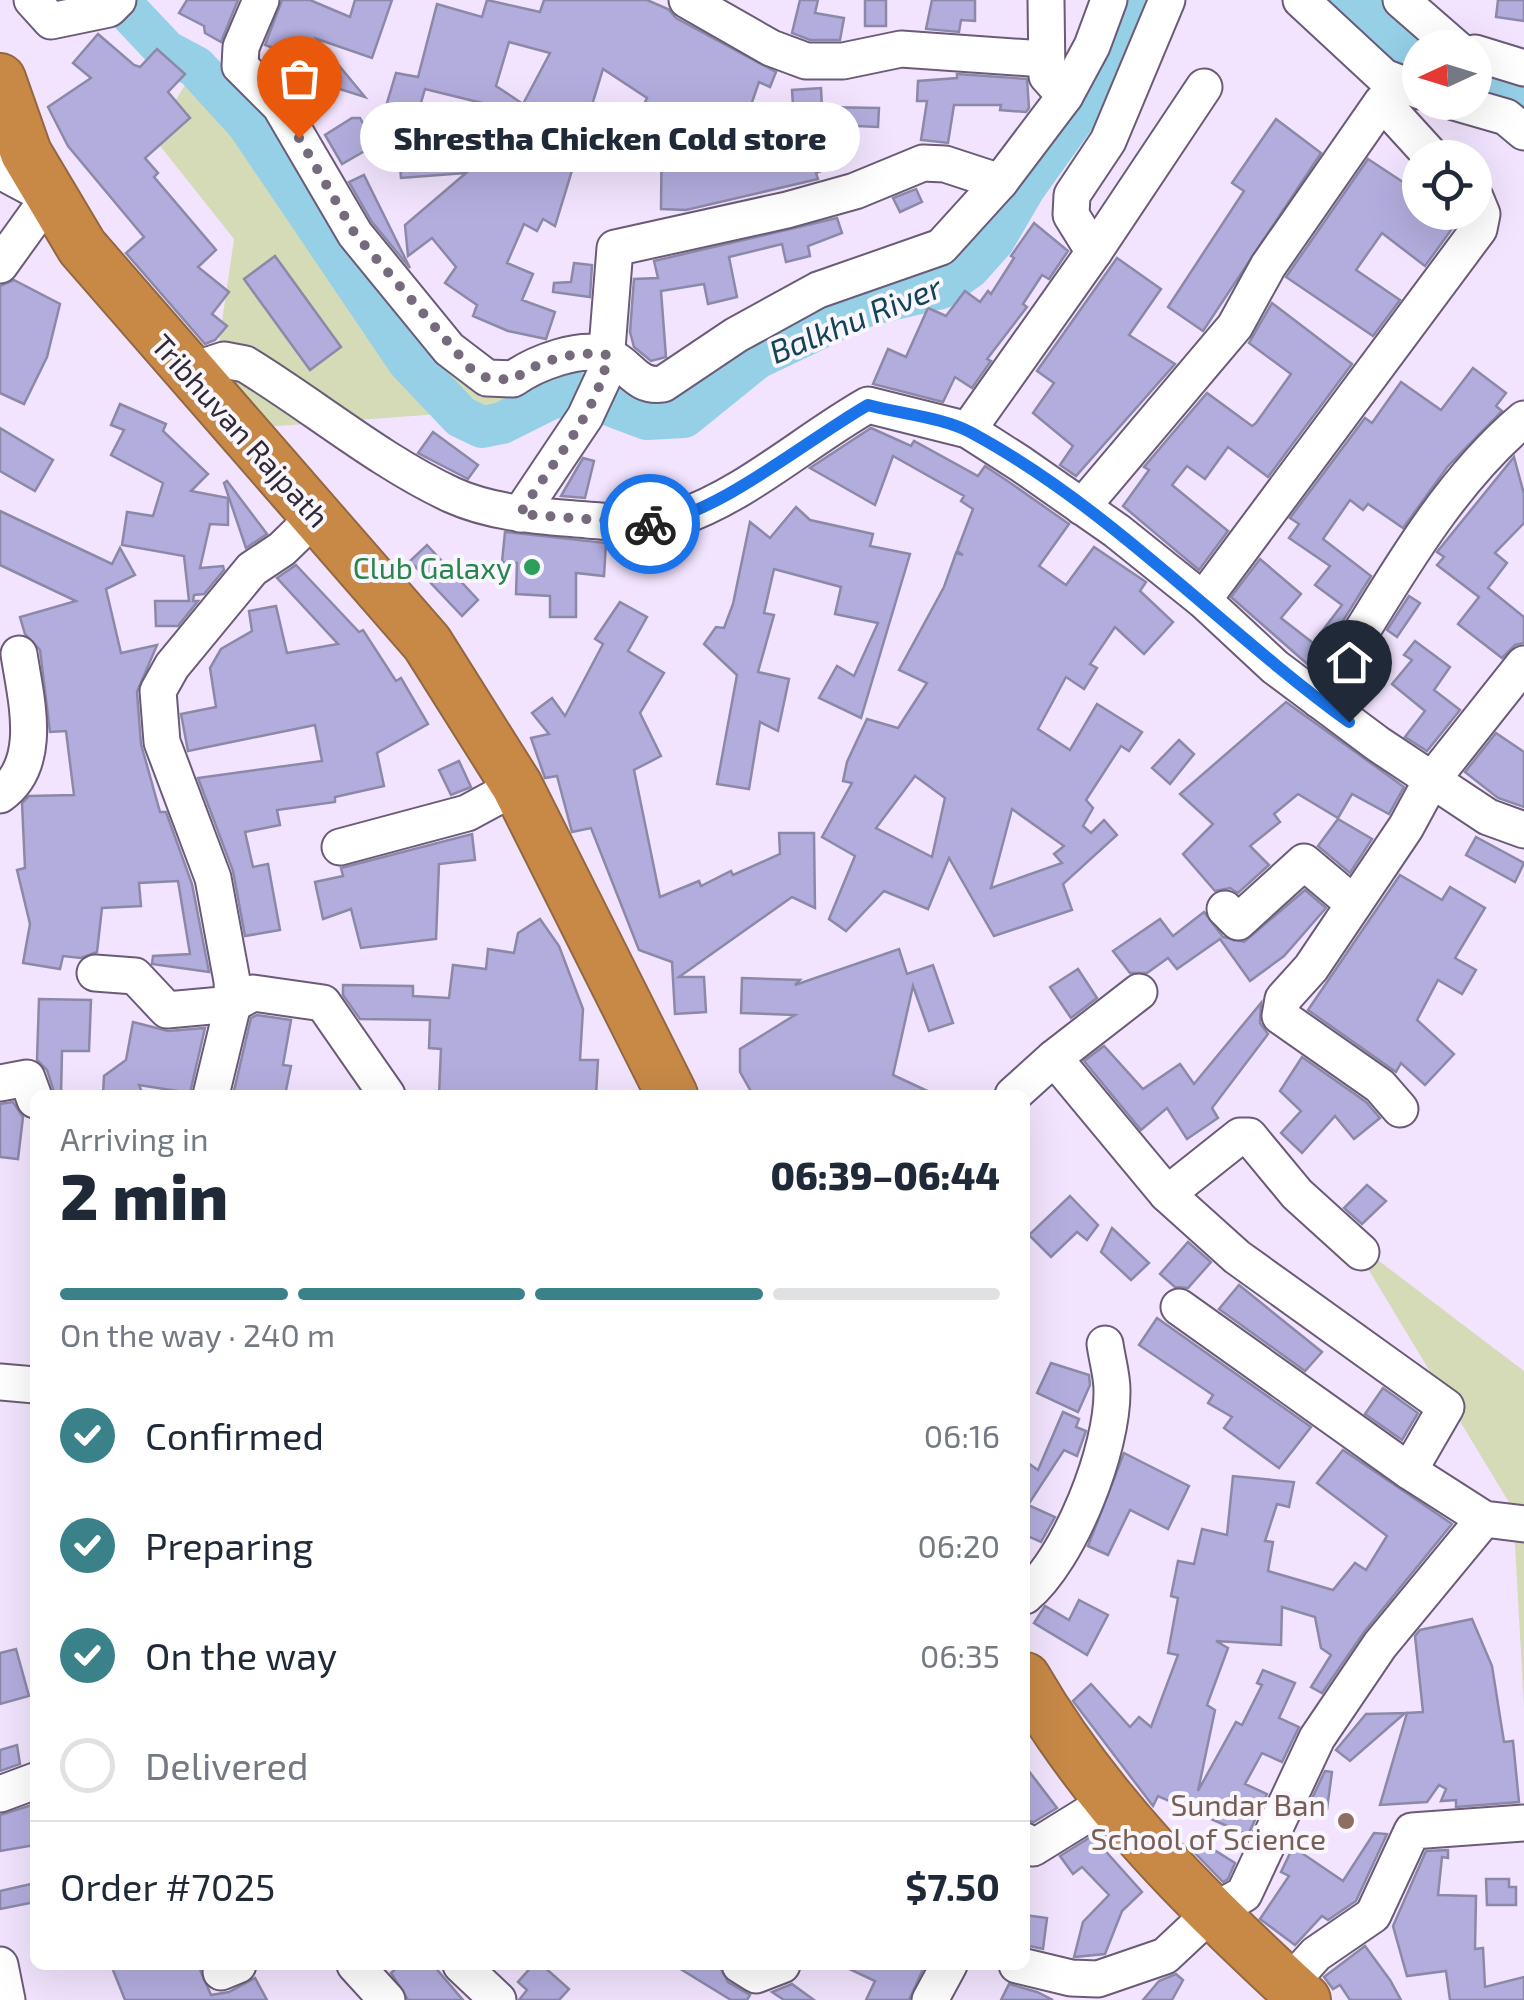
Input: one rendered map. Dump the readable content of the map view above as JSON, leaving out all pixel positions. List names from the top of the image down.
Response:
{
  "streets": {
    "highway": ["Tribhuvan Rajpath"]
  },
  "water": ["Balkhu River"],
  "places": ["Shrestha Chicken Cold store", "Club Galaxy", "Sundar Ban School of Science"],
  "north": "left",
  "page": {
    "bubble": "Shrestha Chicken Cold store",
    "heading": ["2 min", "Arriving in", "06:39–06:44"],
    "panel": ["Order #7025", "$7.50"],
    "bar": "On the way · 240 m",
    "list": [
      ["Confirmed", "06:16"],
      ["Preparing", "06:20"],
      ["On the way", "06:35"],
      "Delivered"
    ]
  }
}
